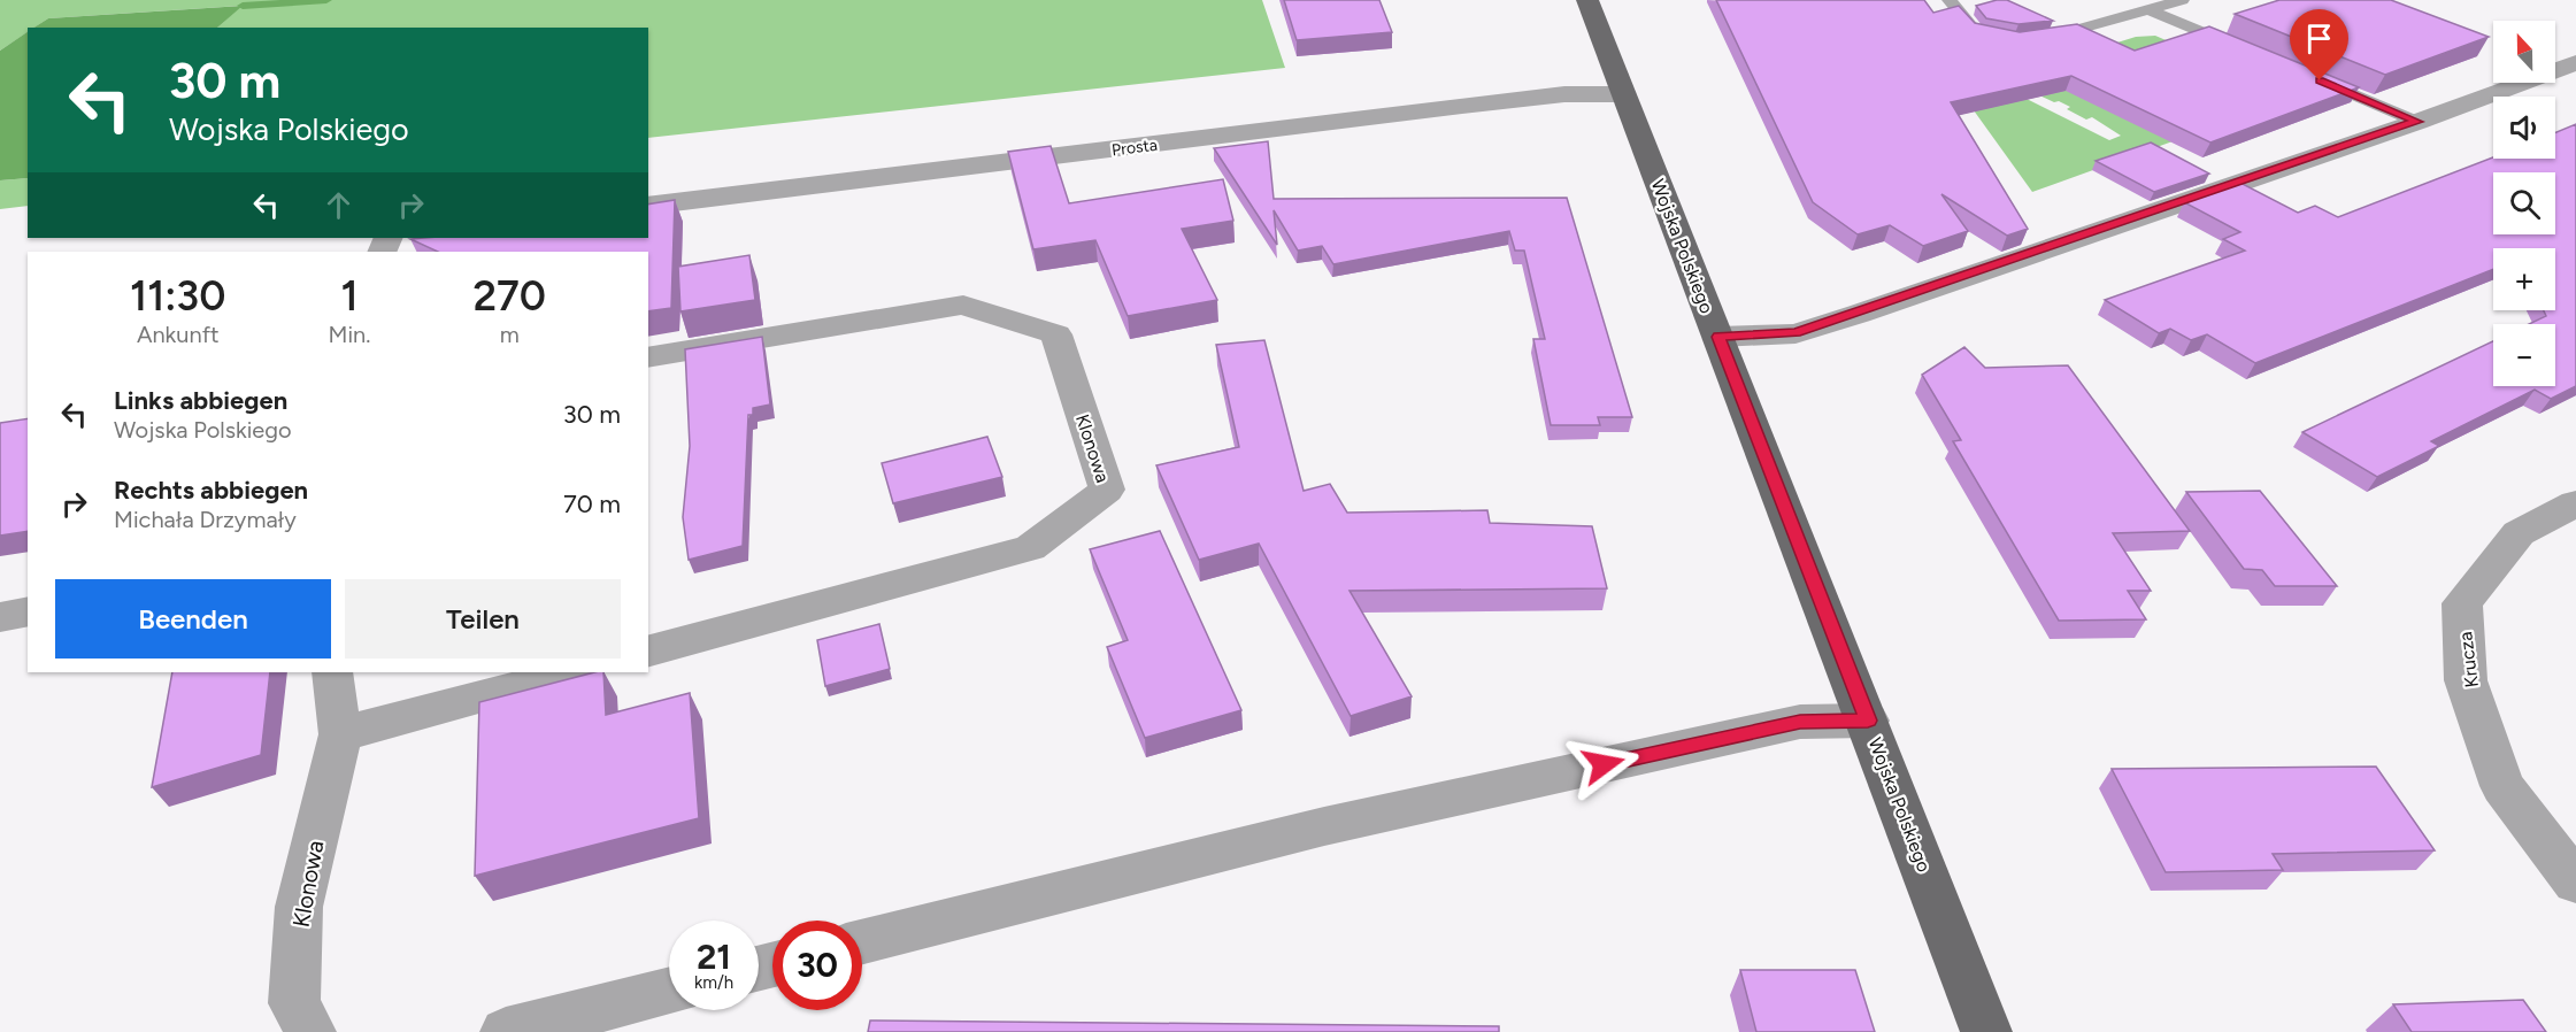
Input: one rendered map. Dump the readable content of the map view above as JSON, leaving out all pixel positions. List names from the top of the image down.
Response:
{
  "streets": {
    "main road": ["Wojska Polskiego"],
    "street": ["Prosta", "Klonowa", "Krucza"]
  },
  "crossings": [
    ["Prosta", "Wojska Polskiego"]
  ],
  "north": "top",
  "page": {
    "map_buttons": ["+", "−"],
    "turn": ["30 m", "Wojska Polskiego"],
    "eta": [
      "11:30",
      "Ankunft",
      "1",
      "Min.",
      "270",
      "m"
    ],
    "list": [
      {
        "name": "Links abbiegen",
        "note": "Wojska Polskiego",
        "value": "30 m"
      },
      {
        "name": "Rechts abbiegen",
        "note": "Michała Drzymały",
        "value": "70 m"
      }
    ],
    "buttons": ["Beenden", "Teilen"],
    "speed": "21 km/h",
    "limit": "30"
  }
}
